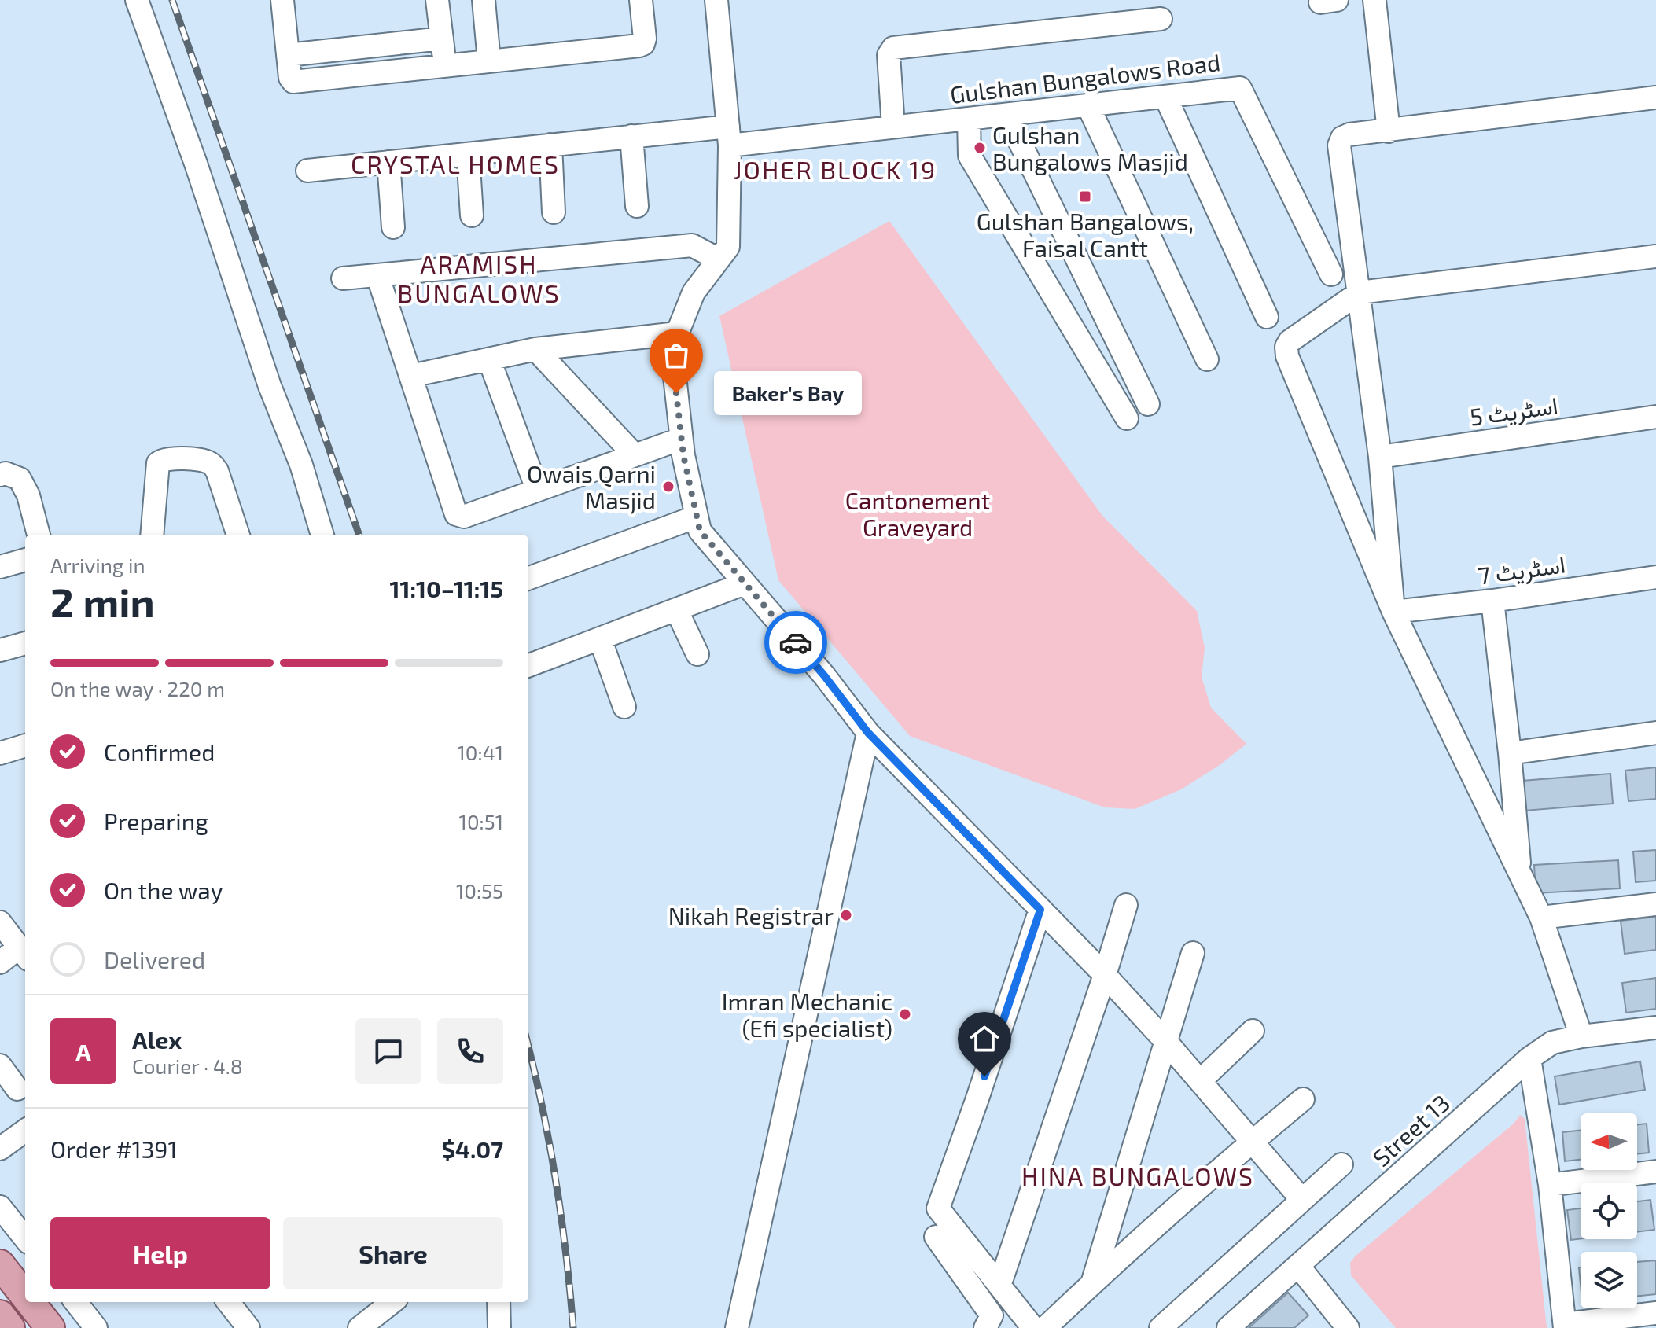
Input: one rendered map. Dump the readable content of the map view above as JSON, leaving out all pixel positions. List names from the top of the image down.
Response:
{
  "streets": {
    "street": [
      "Gulshan Bungalows Road",
      "اسٹریٹ 5",
      "اسٹریٹ 7",
      "Street 13"
    ]
  },
  "districts": [
    "CRYSTAL HOMES",
    "JOHER BLOCK 19",
    "ARAMISH BUNGALOWS",
    "HINA BUNGALOWS"
  ],
  "parks": ["Cantonement Graveyard"],
  "places": {
    "other": [
      "Gulshan Bungalows Masjid",
      "Baker's Bay",
      "Owais Qarni Masjid",
      "Nikah Registrar",
      "Imran Mechanic (Efi specialist)"
    ],
    "transit": ["Gulshan Bangalows, Faisal Cantt"]
  },
  "north": "left",
  "page": {
    "bubble": "Baker's Bay",
    "heading": ["2 min", "Arriving in", "11:10–11:15"],
    "panel": [
      "Alex",
      "Courier · 4.8",
      "Order #1391",
      "$4.07"
    ],
    "bar": "On the way · 220 m",
    "list": [
      ["Confirmed", "10:41"],
      ["Preparing", "10:51"],
      ["On the way", "10:55"],
      "Delivered"
    ],
    "round": "A",
    "buttons": ["Help", "Share"]
  }
}
